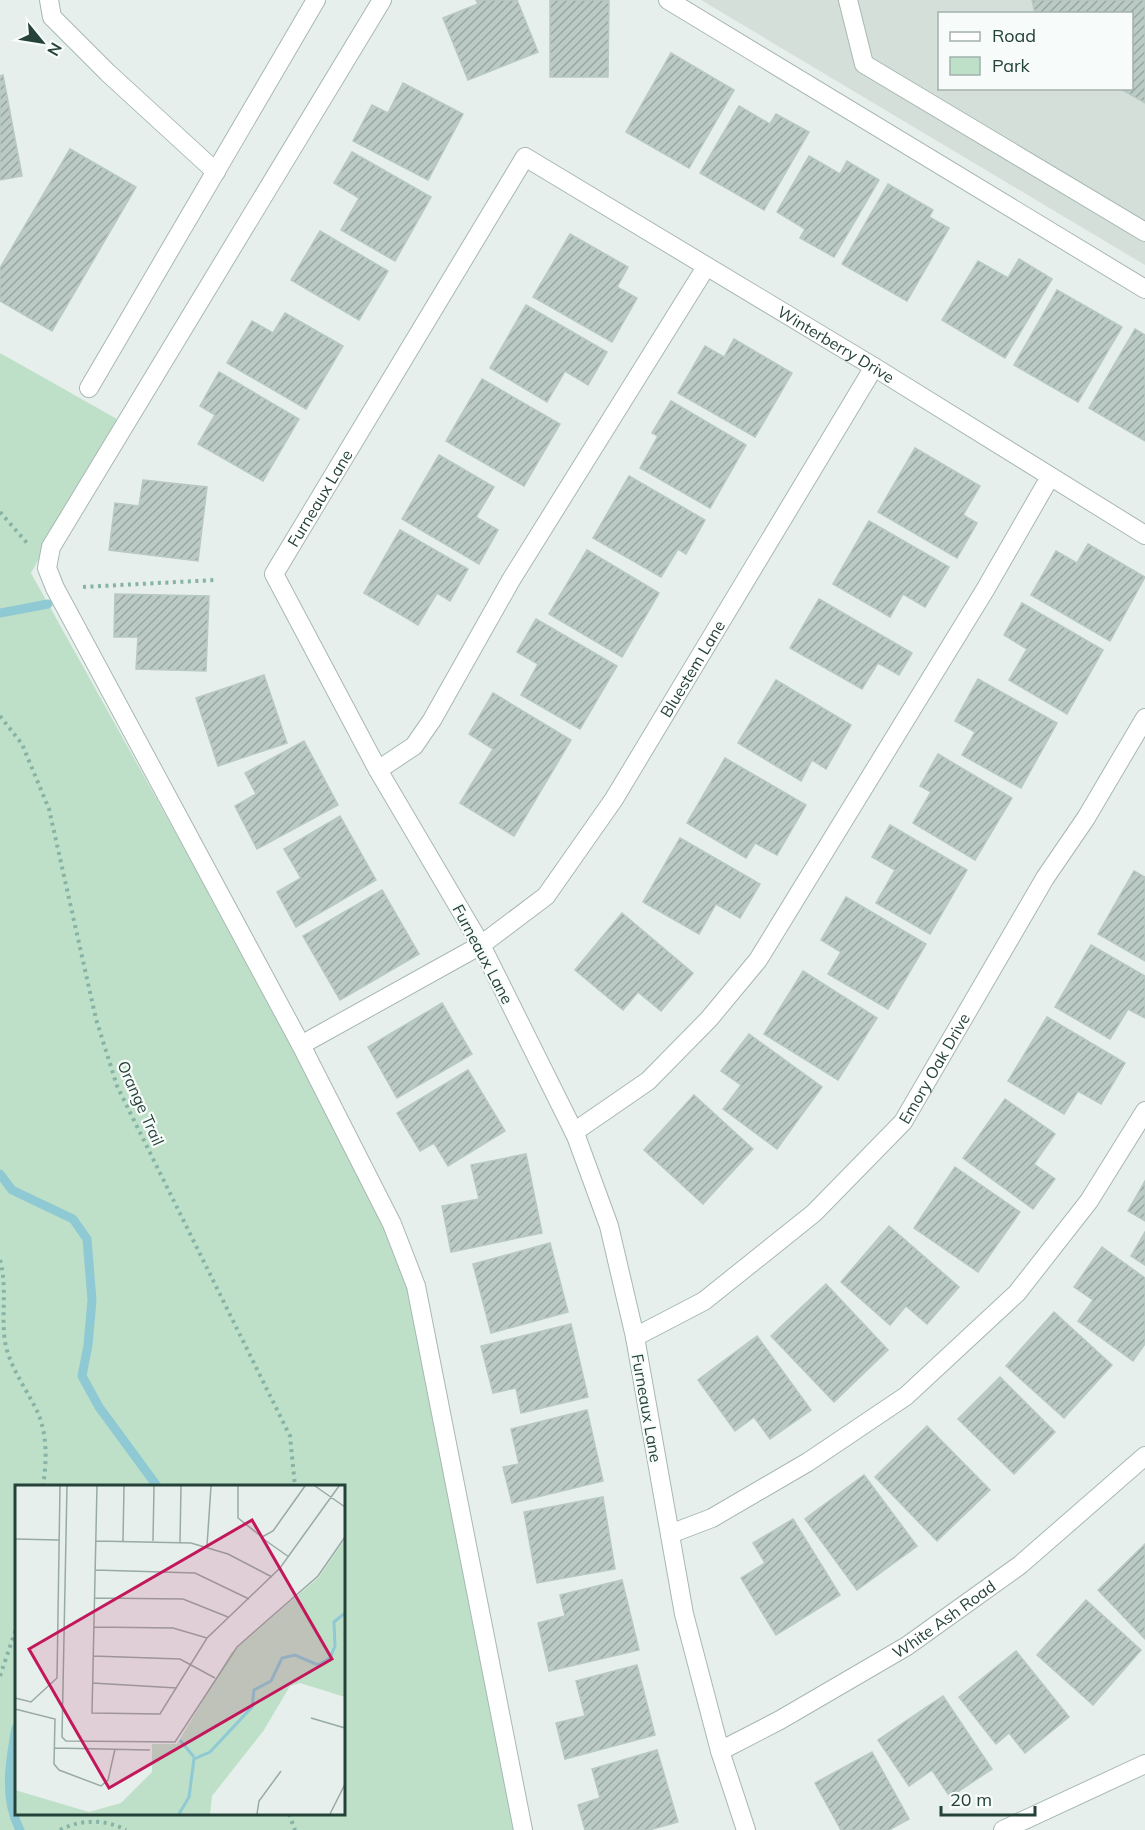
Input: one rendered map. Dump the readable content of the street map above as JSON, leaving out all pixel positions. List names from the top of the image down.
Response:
{
  "streets": {
    "street": [
      "Winterberry Drive",
      "Furneaux Lane",
      "Bluestem Lane",
      "Emory Oak Drive",
      "White Ash Road"
    ],
    "path": ["Orange Trail"]
  },
  "crossings": [
    ["Winterberry Drive", "Furneaux Lane"],
    ["Winterberry Drive", "Bluestem Lane"],
    ["Furneaux Lane", "Bluestem Lane"],
    ["Furneaux Lane", "Emory Oak Drive"],
    ["Furneaux Lane", "White Ash Road"]
  ],
  "legend": ["Road", "Park"],
  "scale_bar": "20 m",
  "north": "bottom right"
}
